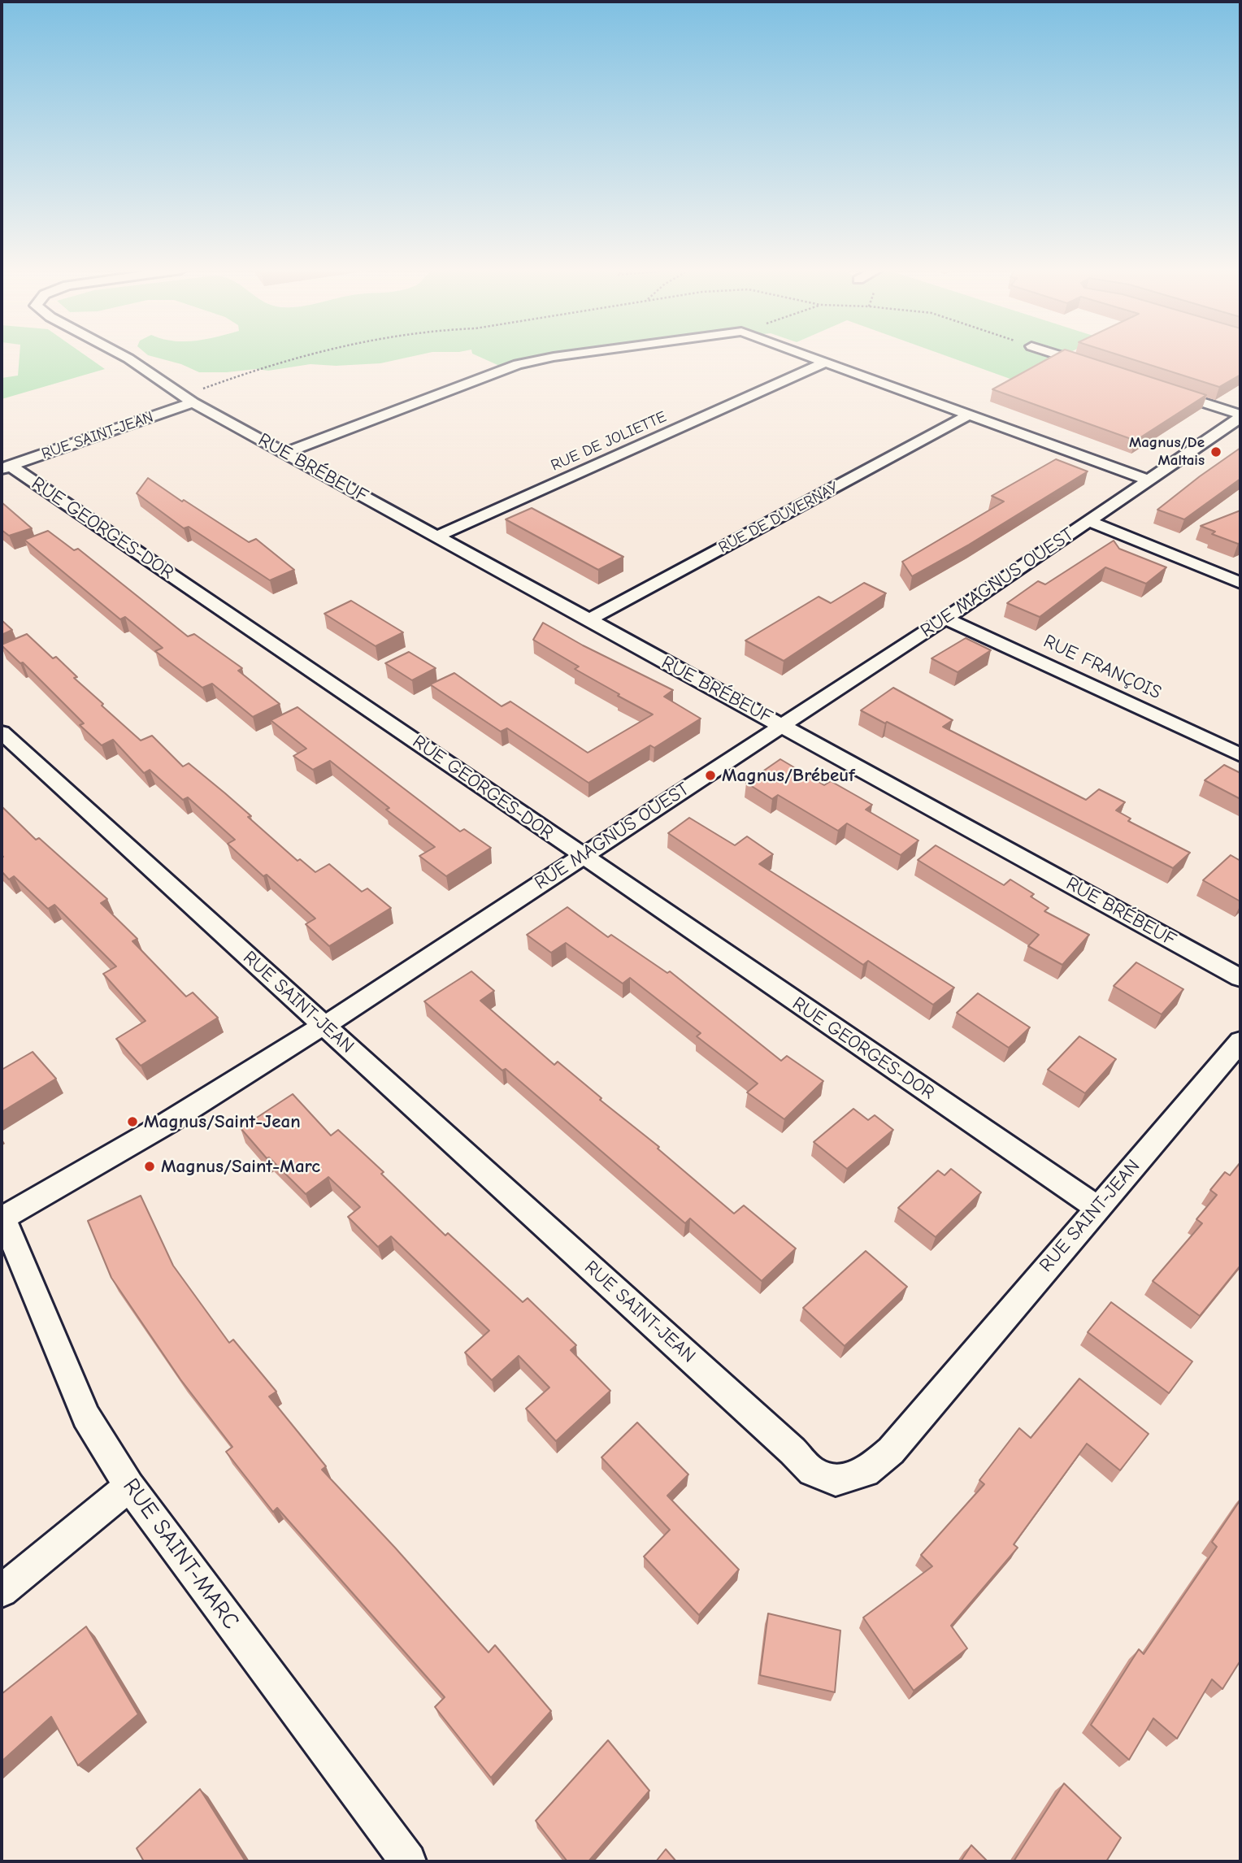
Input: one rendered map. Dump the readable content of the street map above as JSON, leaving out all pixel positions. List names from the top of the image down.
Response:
{
  "streets": {
    "street": [
      "RUE SAINT-JEAN",
      "RUE DE JOLIETTE",
      "RUE BRÉBEUF",
      "RUE DE DUVERNAY",
      "RUE GEORGES-DOR",
      "RUE MAGNUS OUEST",
      "RUE FRANÇOIS",
      "RUE SAINT-MARC"
    ]
  },
  "crossings": [
    ["RUE SAINT-JEAN", "RUE BRÉBEUF"],
    ["RUE SAINT-JEAN", "RUE GEORGES-DOR"],
    ["RUE SAINT-JEAN", "RUE MAGNUS OUEST"],
    ["RUE DE JOLIETTE", "RUE BRÉBEUF"],
    ["RUE BRÉBEUF", "RUE DE DUVERNAY"],
    ["RUE BRÉBEUF", "RUE MAGNUS OUEST"],
    ["RUE GEORGES-DOR", "RUE MAGNUS OUEST"],
    ["RUE MAGNUS OUEST", "RUE FRANÇOIS"],
    ["RUE MAGNUS OUEST", "RUE SAINT-MARC"]
  ],
  "places": [
    "Magnus/De Maltais",
    "Magnus/Brébeuf",
    "Magnus/Saint-Jean",
    "Magnus/Saint-Marc"
  ]
}
